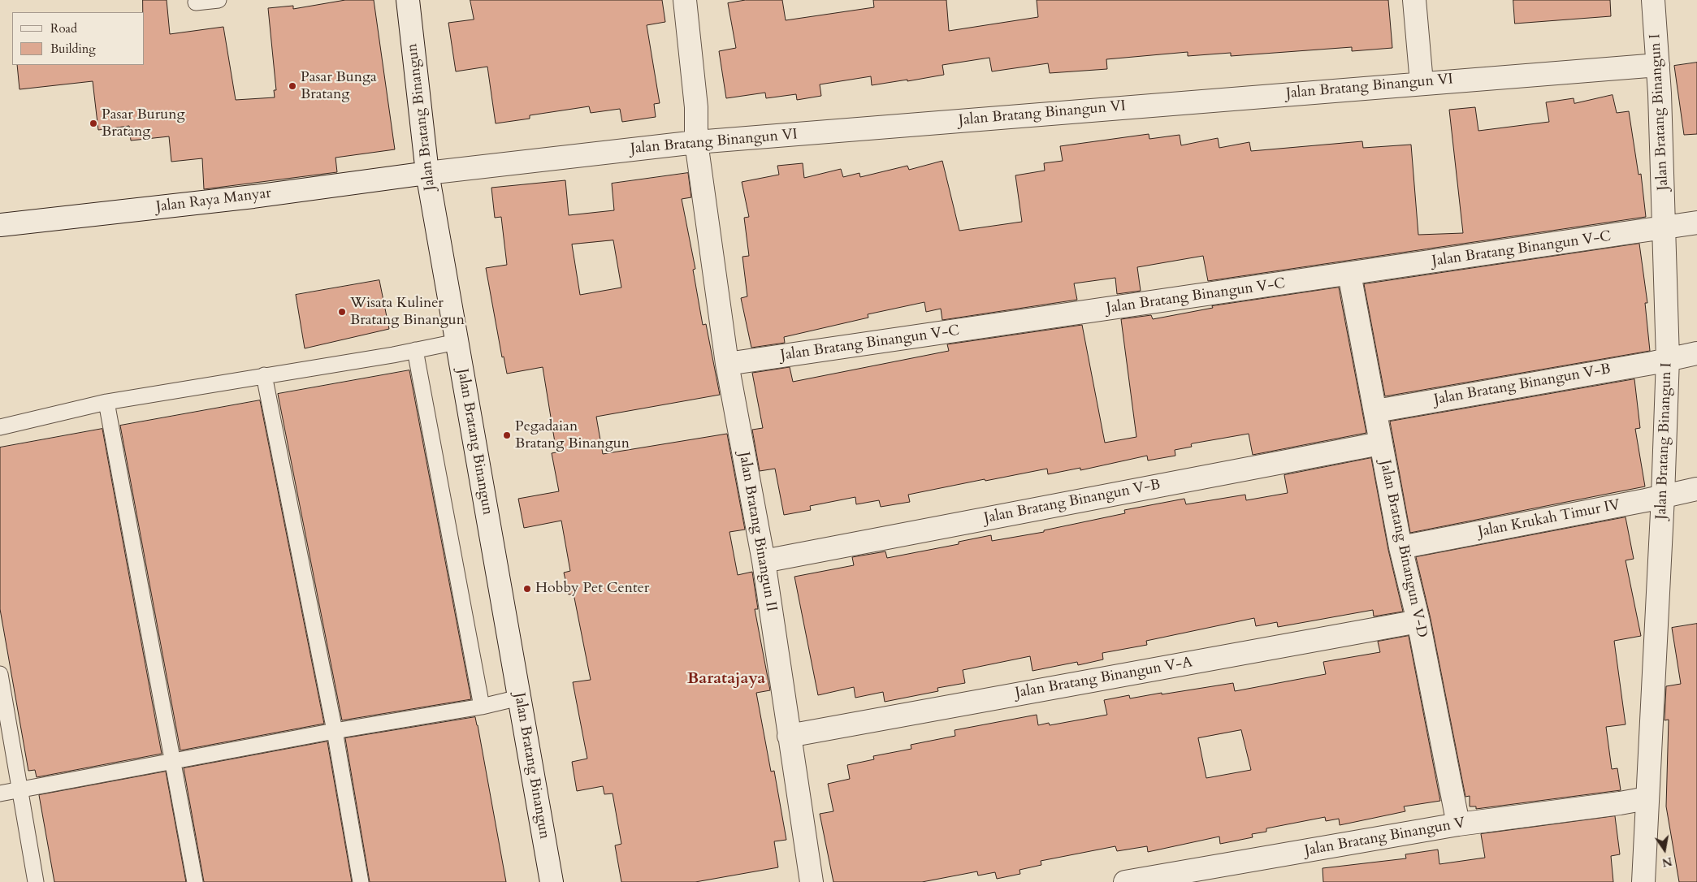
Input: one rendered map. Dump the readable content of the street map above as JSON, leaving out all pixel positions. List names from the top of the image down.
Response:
{
  "streets": {
    "street": [
      "Jalan Bratang Binangun VI",
      "Jalan Bratang Binangun I",
      "Jalan Bratang Binangun",
      "Jalan Raya Manyar",
      "Jalan Bratang Binangun V-C",
      "Jalan Bratang Binangun V-B",
      "Jalan Krukah Timur IV",
      "Jalan Bratang Binangun II",
      "Jalan Bratang Binangun V-D",
      "Jalan Bratang Binangun V-A",
      "Jalan Bratang Binangun V"
    ]
  },
  "crossings": [
    ["Jalan Bratang Binangun VI", "Jalan Bratang Binangun I"],
    ["Jalan Bratang Binangun VI", "Jalan Bratang Binangun"],
    ["Jalan Bratang Binangun VI", "Jalan Raya Manyar"],
    ["Jalan Bratang Binangun VI", "Jalan Bratang Binangun II"],
    ["Jalan Bratang Binangun I", "Jalan Bratang Binangun V-C"],
    ["Jalan Bratang Binangun I", "Jalan Bratang Binangun V-B"],
    ["Jalan Bratang Binangun I", "Jalan Krukah Timur IV"],
    ["Jalan Bratang Binangun I", "Jalan Bratang Binangun V"],
    ["Jalan Bratang Binangun", "Jalan Raya Manyar"],
    ["Jalan Bratang Binangun V-C", "Jalan Bratang Binangun II"],
    ["Jalan Bratang Binangun V-C", "Jalan Bratang Binangun V-D"],
    ["Jalan Bratang Binangun V-B", "Jalan Bratang Binangun II"],
    ["Jalan Bratang Binangun V-B", "Jalan Bratang Binangun V-D"],
    ["Jalan Krukah Timur IV", "Jalan Bratang Binangun V-D"],
    ["Jalan Bratang Binangun II", "Jalan Bratang Binangun V-A"],
    ["Jalan Bratang Binangun V-D", "Jalan Bratang Binangun V-A"],
    ["Jalan Bratang Binangun V-D", "Jalan Bratang Binangun V"]
  ],
  "districts": ["Baratajaya"],
  "places": [
    "Pasar Bunga Bratang",
    "Pasar Burung Bratang",
    "Wisata Kuliner Bratang Binangun",
    "Pegadaian Bratang Binangun",
    "Hobby Pet Center"
  ],
  "legend": ["Road", "Building"],
  "north": "bottom"
}
